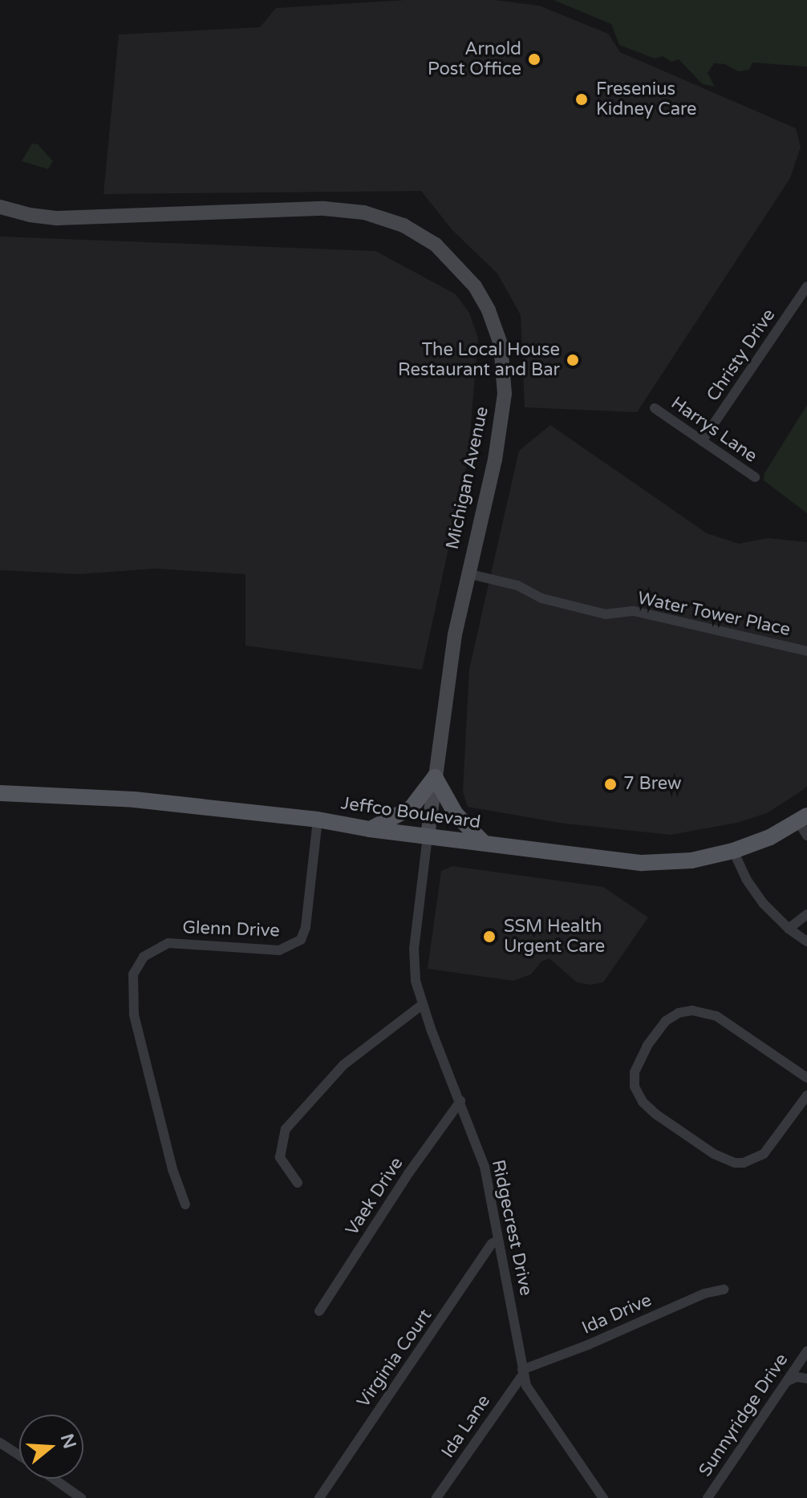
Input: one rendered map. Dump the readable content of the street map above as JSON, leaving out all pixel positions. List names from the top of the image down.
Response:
{
  "streets": {
    "main road": ["Jeffco Boulevard"],
    "street": [
      "Christy Drive",
      "Harrys Lane",
      "Michigan Avenue",
      "Water Tower Place",
      "Glenn Drive",
      "Vaek Drive",
      "Ridgecrest Drive",
      "Ida Drive",
      "Virginia Court",
      "Sunnyridge Drive",
      "Ida Lane"
    ]
  },
  "crossings": [
    ["Christy Drive", "Harrys Lane"],
    ["Michigan Avenue", "Water Tower Place"],
    ["Michigan Avenue", "Jeffco Boulevard"],
    ["Michigan Avenue", "Ridgecrest Drive"],
    ["Jeffco Boulevard", "Glenn Drive"],
    ["Jeffco Boulevard", "Ridgecrest Drive"],
    ["Vaek Drive", "Ridgecrest Drive"],
    ["Ridgecrest Drive", "Ida Drive"],
    ["Ridgecrest Drive", "Virginia Court"],
    ["Ridgecrest Drive", "Ida Lane"],
    ["Ida Drive", "Ida Lane"]
  ],
  "places": [
    "Arnold Post Office",
    "Fresenius Kidney Care",
    "The Local House Restaurant and Bar",
    "7 Brew",
    "SSM Health Urgent Care"
  ],
  "north": "right"
}
